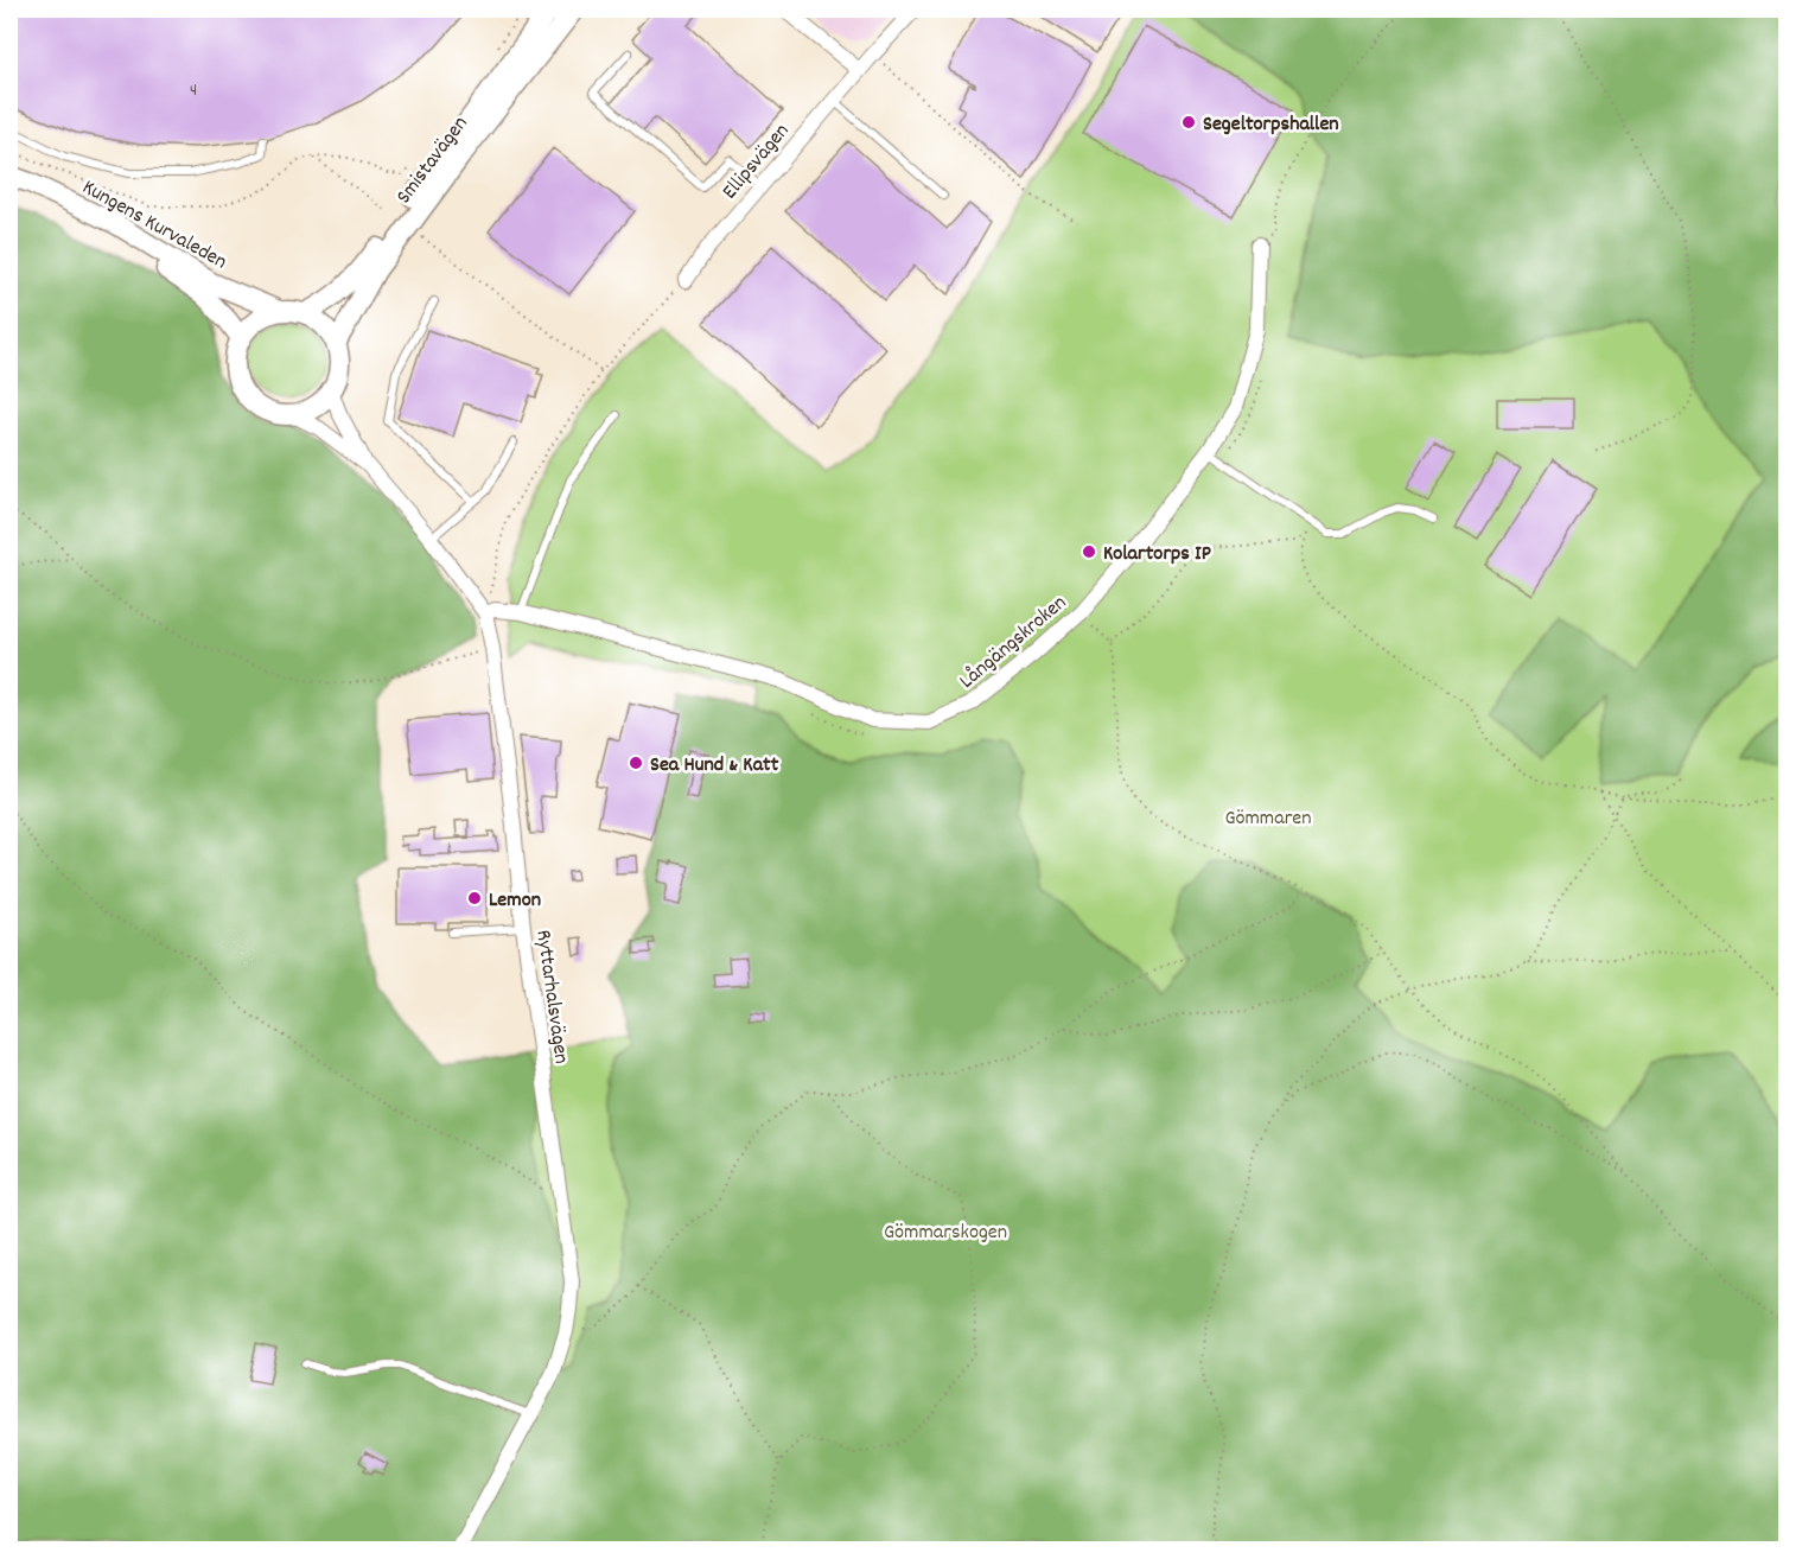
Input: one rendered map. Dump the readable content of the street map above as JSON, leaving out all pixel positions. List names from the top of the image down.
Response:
{
  "streets": {
    "street": [
      "Smistavägen",
      "Ellipsvägen",
      "Kungens Kurvaleden",
      "Långängskroken",
      "Ryttarhalsvägen"
    ]
  },
  "crossings": [
    ["Smistavägen", "Kungens Kurvaleden"],
    ["Smistavägen", "Ryttarhalsvägen"],
    ["Kungens Kurvaleden", "Ryttarhalsvägen"],
    ["Långängskroken", "Ryttarhalsvägen"]
  ],
  "parks": ["Gömmaren", "Gömmarskogen"],
  "places": [
    "Segeltorpshallen",
    "Kolartorps IP",
    "Sea Hund & Katt",
    "Lemon"
  ],
  "house_numbers": ["4"]
}
